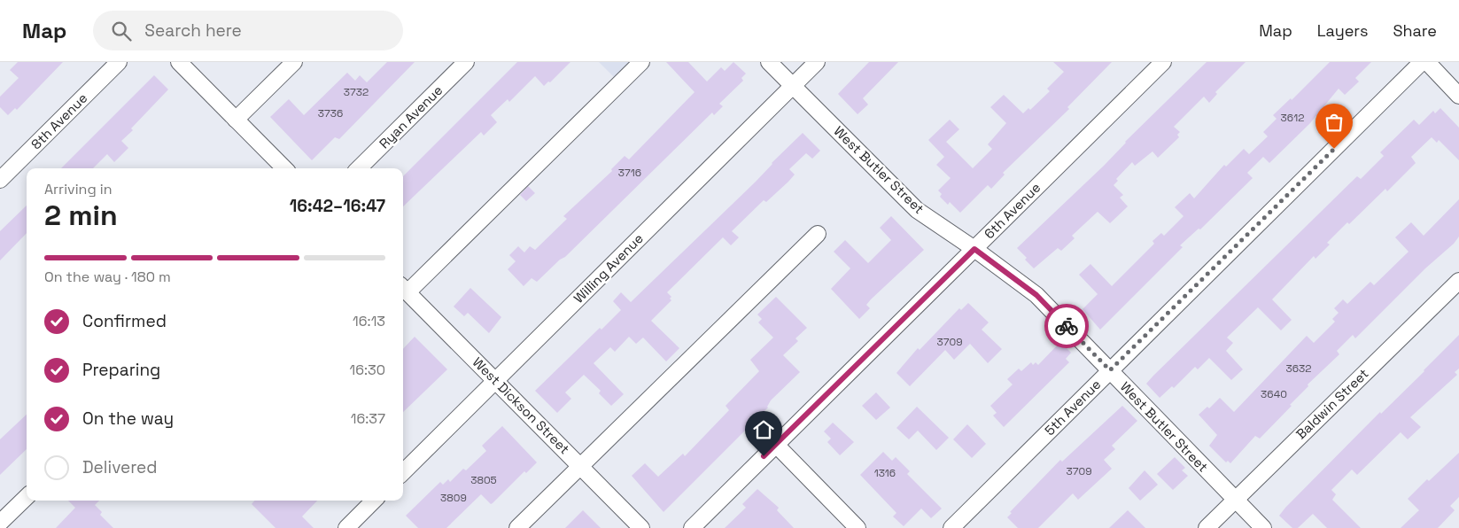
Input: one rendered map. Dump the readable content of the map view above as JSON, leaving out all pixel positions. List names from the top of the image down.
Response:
{
  "streets": {
    "street": [
      "Ryan Avenue",
      "8th Avenue",
      "West Butler Street",
      "6th Avenue",
      "Willing Avenue",
      "Baldwin Street",
      "West Dickson Street",
      "5th Avenue"
    ]
  },
  "crossings": [
    ["West Butler Street", "6th Avenue"],
    ["West Butler Street", "Willing Avenue"],
    ["West Butler Street", "Baldwin Street"],
    ["West Butler Street", "5th Avenue"],
    ["Willing Avenue", "West Dickson Street"]
  ],
  "house_numbers": [
    "3732",
    "3736",
    "3612",
    "3716",
    "3709",
    "3632",
    "3640",
    "3709",
    "1316",
    "3805",
    "3809"
  ],
  "page": {
    "header": "Map",
    "search": "Search here",
    "nav": ["Map", "Layers", "Share"],
    "heading": ["2 min", "Arriving in", "16:42–16:47"],
    "bar": "On the way · 180 m",
    "list": [
      ["Confirmed", "16:13"],
      ["Preparing", "16:30"],
      ["On the way", "16:37"],
      "Delivered"
    ]
  }
}
